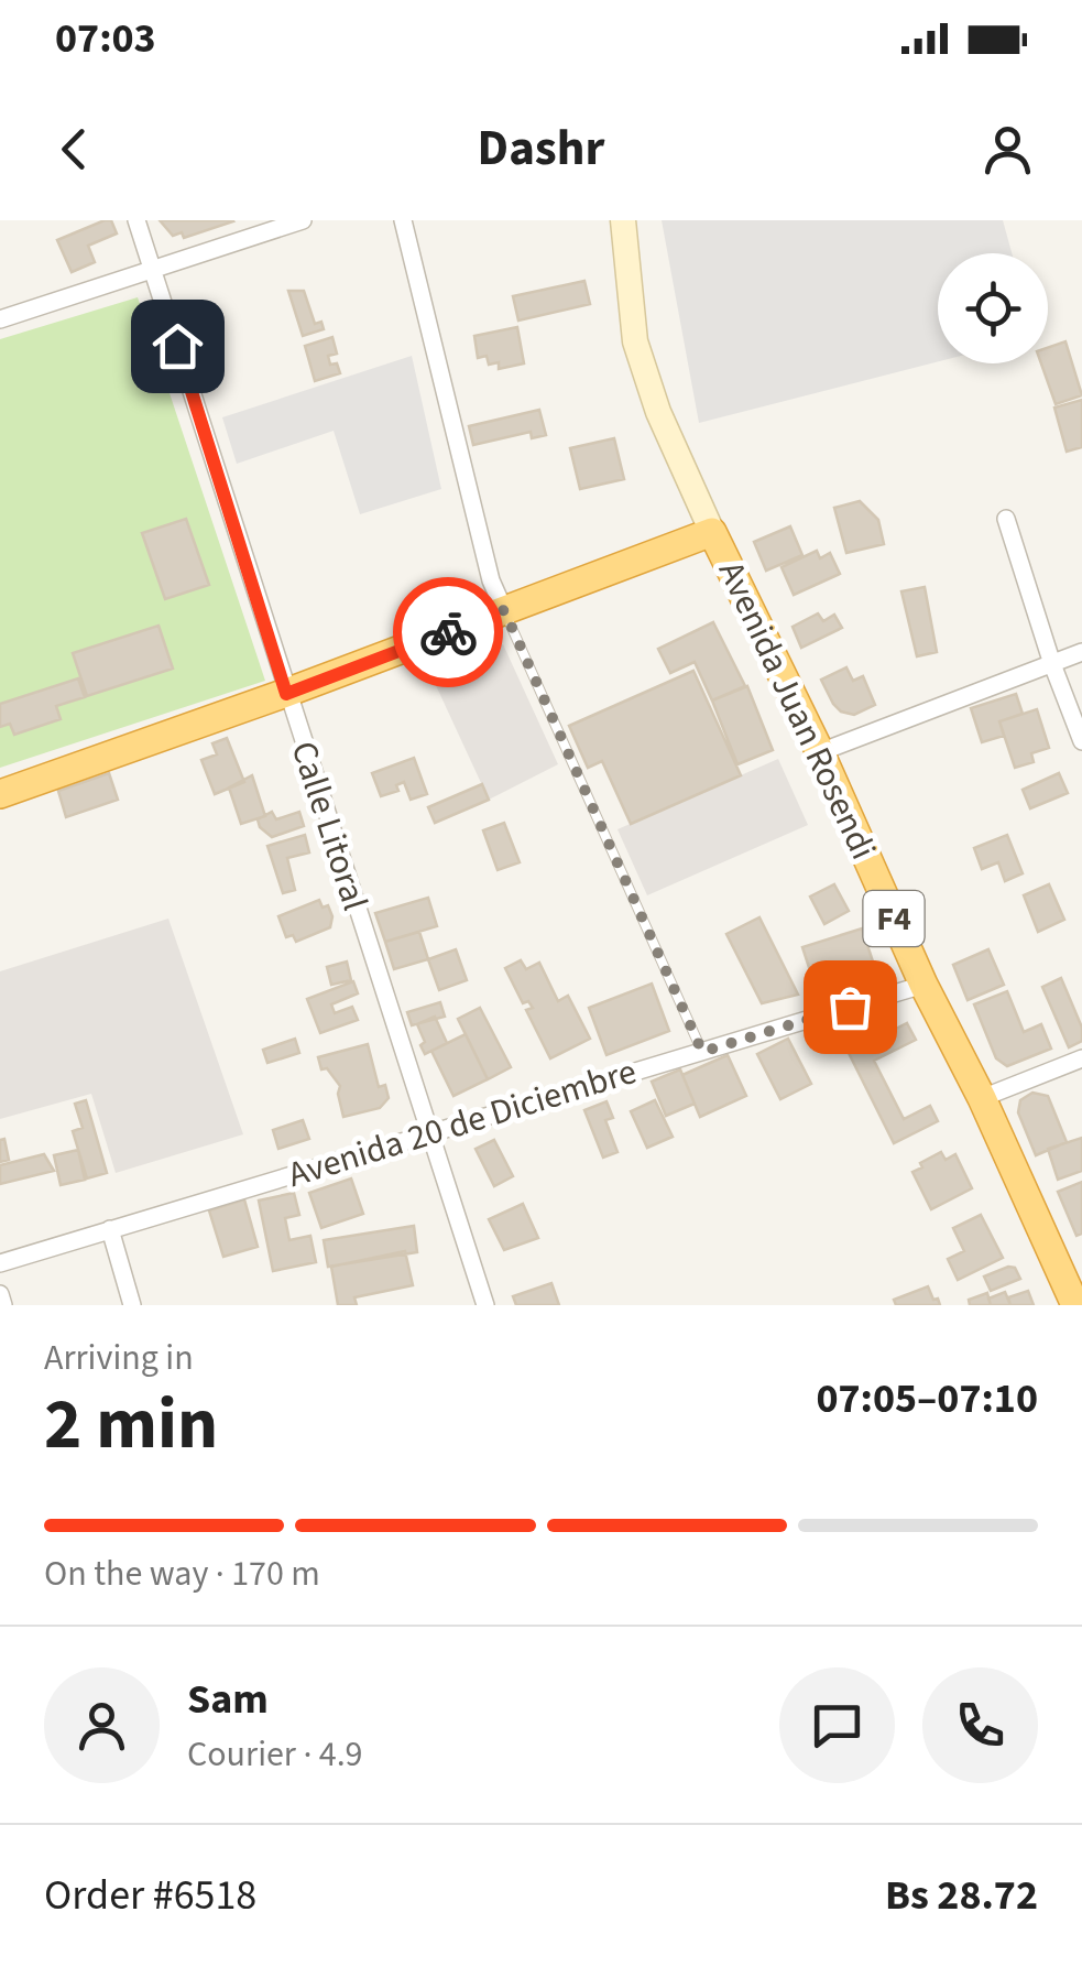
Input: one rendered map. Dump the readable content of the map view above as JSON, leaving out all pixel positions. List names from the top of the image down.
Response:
{
  "streets": {
    "highway": ["Avenida Juan Rosendi", "F4"],
    "street": ["Calle Litoral", "Avenida 20 de Diciembre"]
  },
  "crossings": [
    ["Avenida Juan Rosendi", "Avenida 20 de Diciembre"],
    ["Calle Litoral", "Avenida 20 de Diciembre"]
  ],
  "page": {
    "status": "07:03",
    "header": "Dashr",
    "heading": ["2 min", "Arriving in", "07:05–07:10"],
    "panel": [
      "Sam",
      "Courier · 4.9",
      "Order #6518",
      "Bs 28.72"
    ],
    "bar": "On the way · 170 m"
  }
}
